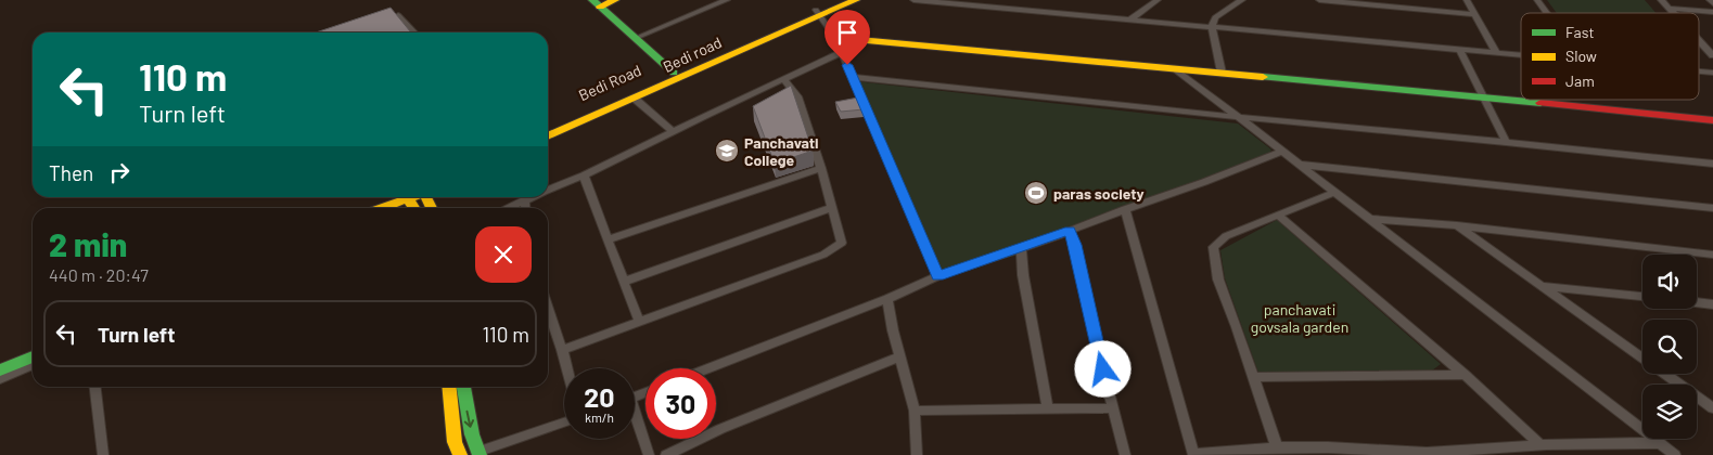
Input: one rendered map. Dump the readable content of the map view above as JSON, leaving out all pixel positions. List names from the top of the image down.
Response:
{
  "streets": {
    "street": ["Bedi road", "Bedi Road"]
  },
  "crossings": [
    ["Bedi road", "Bedi Road"]
  ],
  "parks": ["panchavati govsala garden"],
  "places": {
    "school or university": ["Panchavati College"],
    "sports": ["paras society"]
  },
  "legend": ["Fast", "Slow", "Jam"],
  "page": {
    "turn": ["110 m", "Turn left"],
    "then": "Then",
    "heading": ["2 min", "440 m · 20:47"],
    "list": [
      {
        "name": "Turn left",
        "value": "110 m"
      }
    ],
    "speed": "20 km/h",
    "limit": "30"
  }
}
